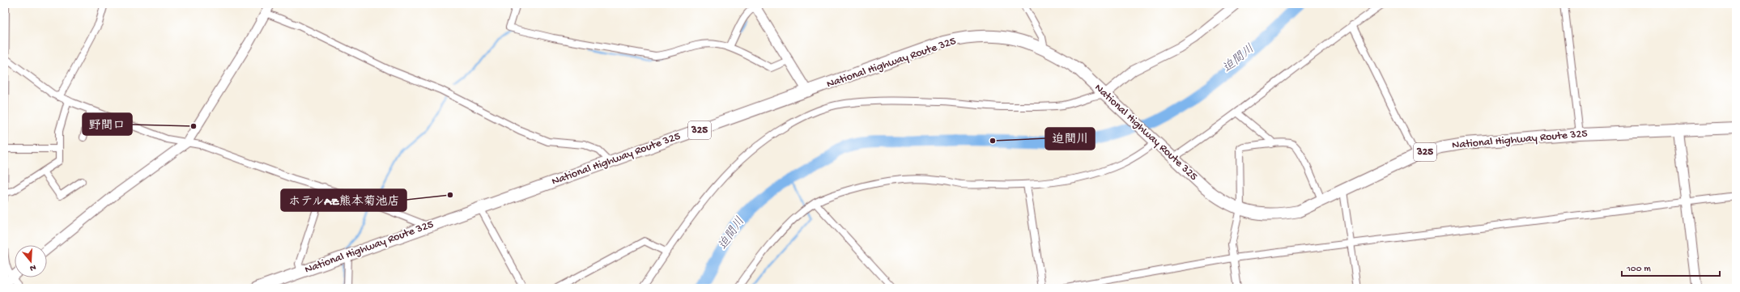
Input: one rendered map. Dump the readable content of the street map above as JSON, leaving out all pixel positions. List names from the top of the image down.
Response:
{
  "streets": {
    "highway": ["National Highway Route 325", "325"]
  },
  "water": ["迫間川"],
  "places": ["野間口", "迫間川", "ホテルAZ熊本菊池店"],
  "scale_bar": "100 m",
  "north": "bottom"
}
